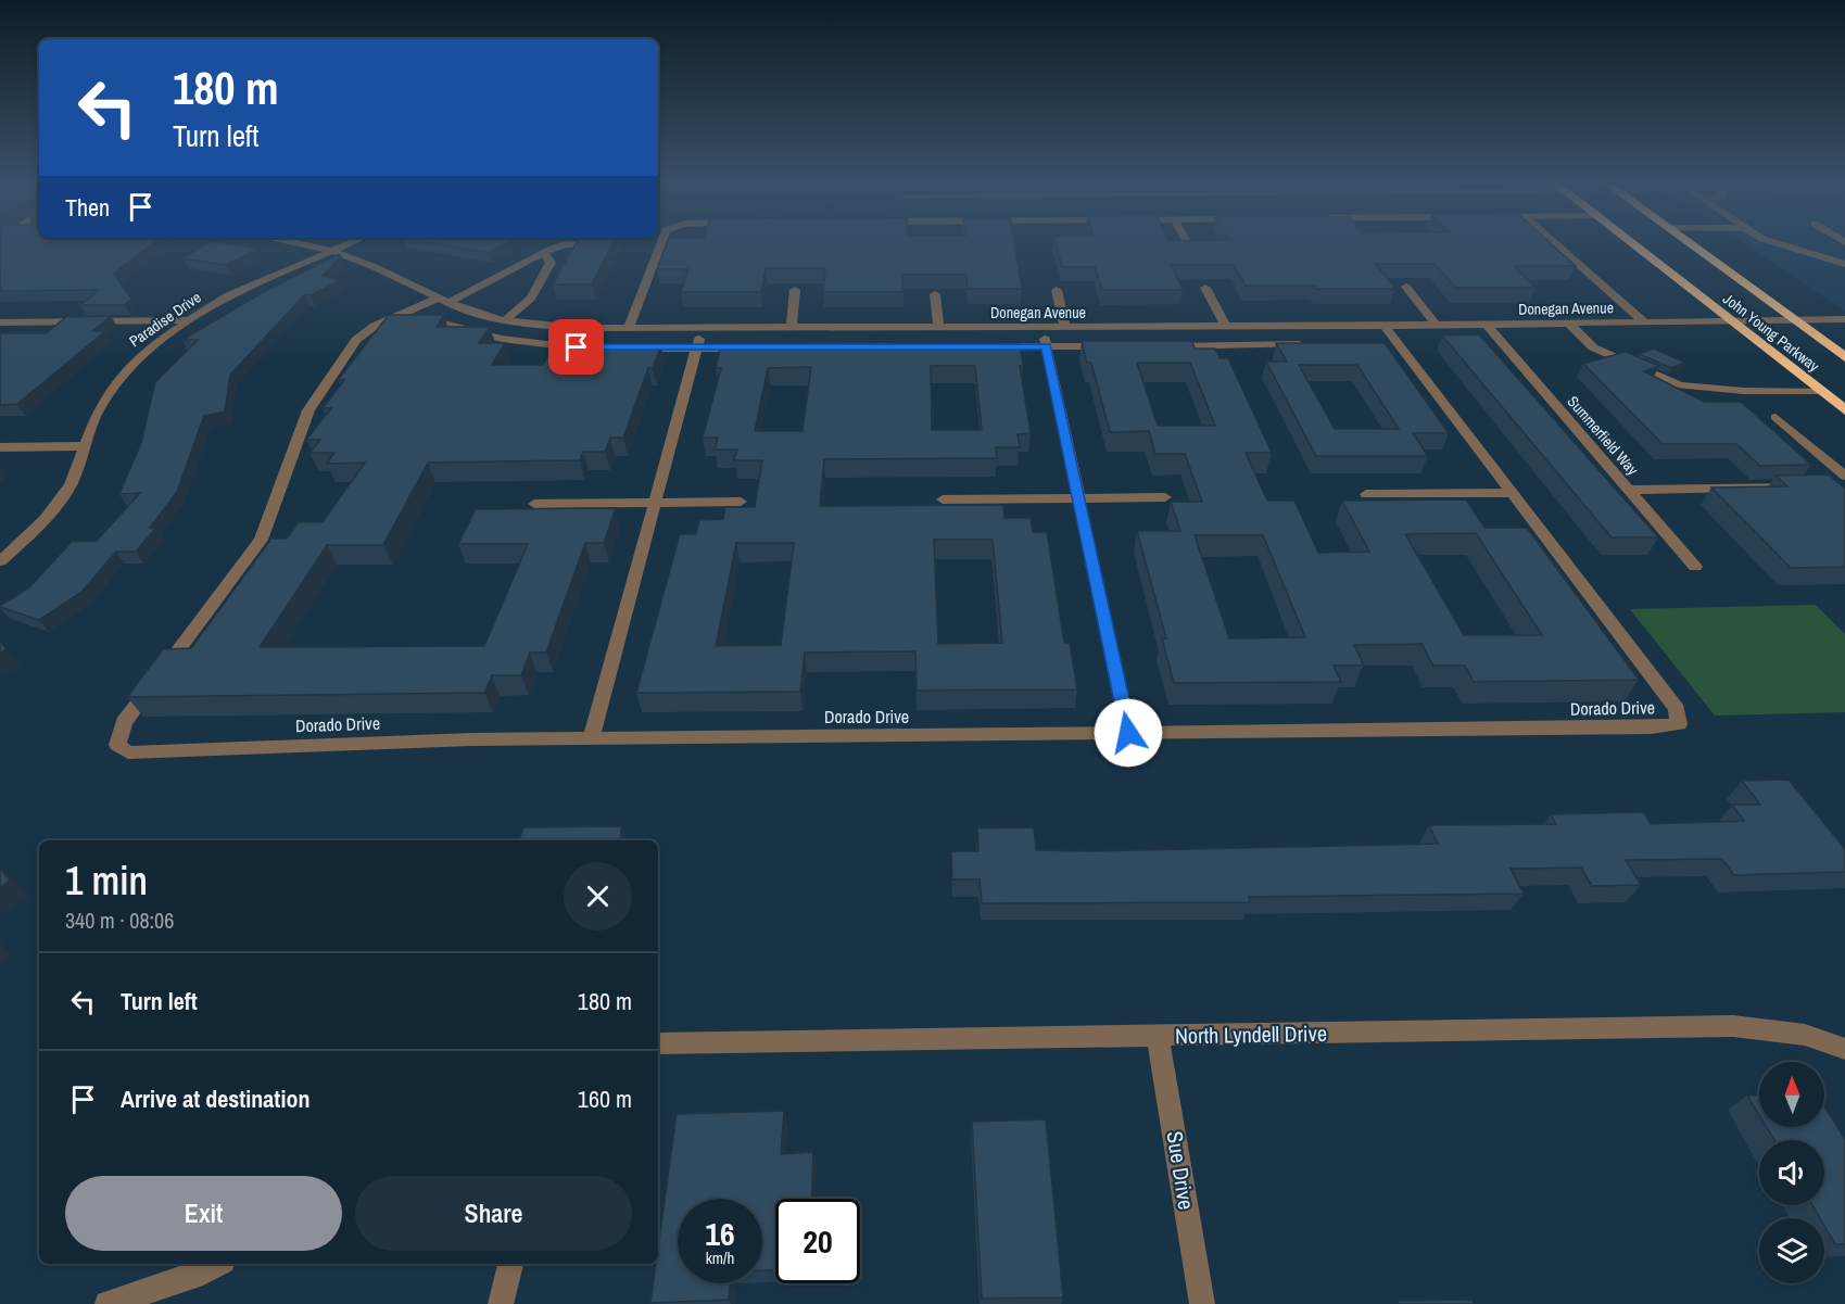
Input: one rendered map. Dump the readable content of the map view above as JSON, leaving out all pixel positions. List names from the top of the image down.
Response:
{
  "streets": {
    "highway": ["John Young Parkway"],
    "street": [
      "Donegan Avenue",
      "Paradise Drive",
      "Summerfield Way",
      "Dorado Drive",
      "North Lyndell Drive",
      "Sue Drive"
    ]
  },
  "crossings": [
    ["Donegan Avenue", "Paradise Drive"],
    ["Donegan Avenue", "John Young Parkway"],
    ["Donegan Avenue", "Summerfield Way"],
    ["Donegan Avenue", "Dorado Drive"],
    ["North Lyndell Drive", "Sue Drive"]
  ],
  "north": "top",
  "page": {
    "turn": ["180 m", "Turn left"],
    "then": "Then",
    "heading": ["1 min", "340 m · 08:06"],
    "list": [
      {
        "name": "Turn left",
        "value": "180 m"
      },
      {
        "name": "Arrive at destination",
        "value": "160 m"
      }
    ],
    "buttons": ["Exit", "Share"],
    "speed": "16 km/h",
    "limit": "20"
  }
}
